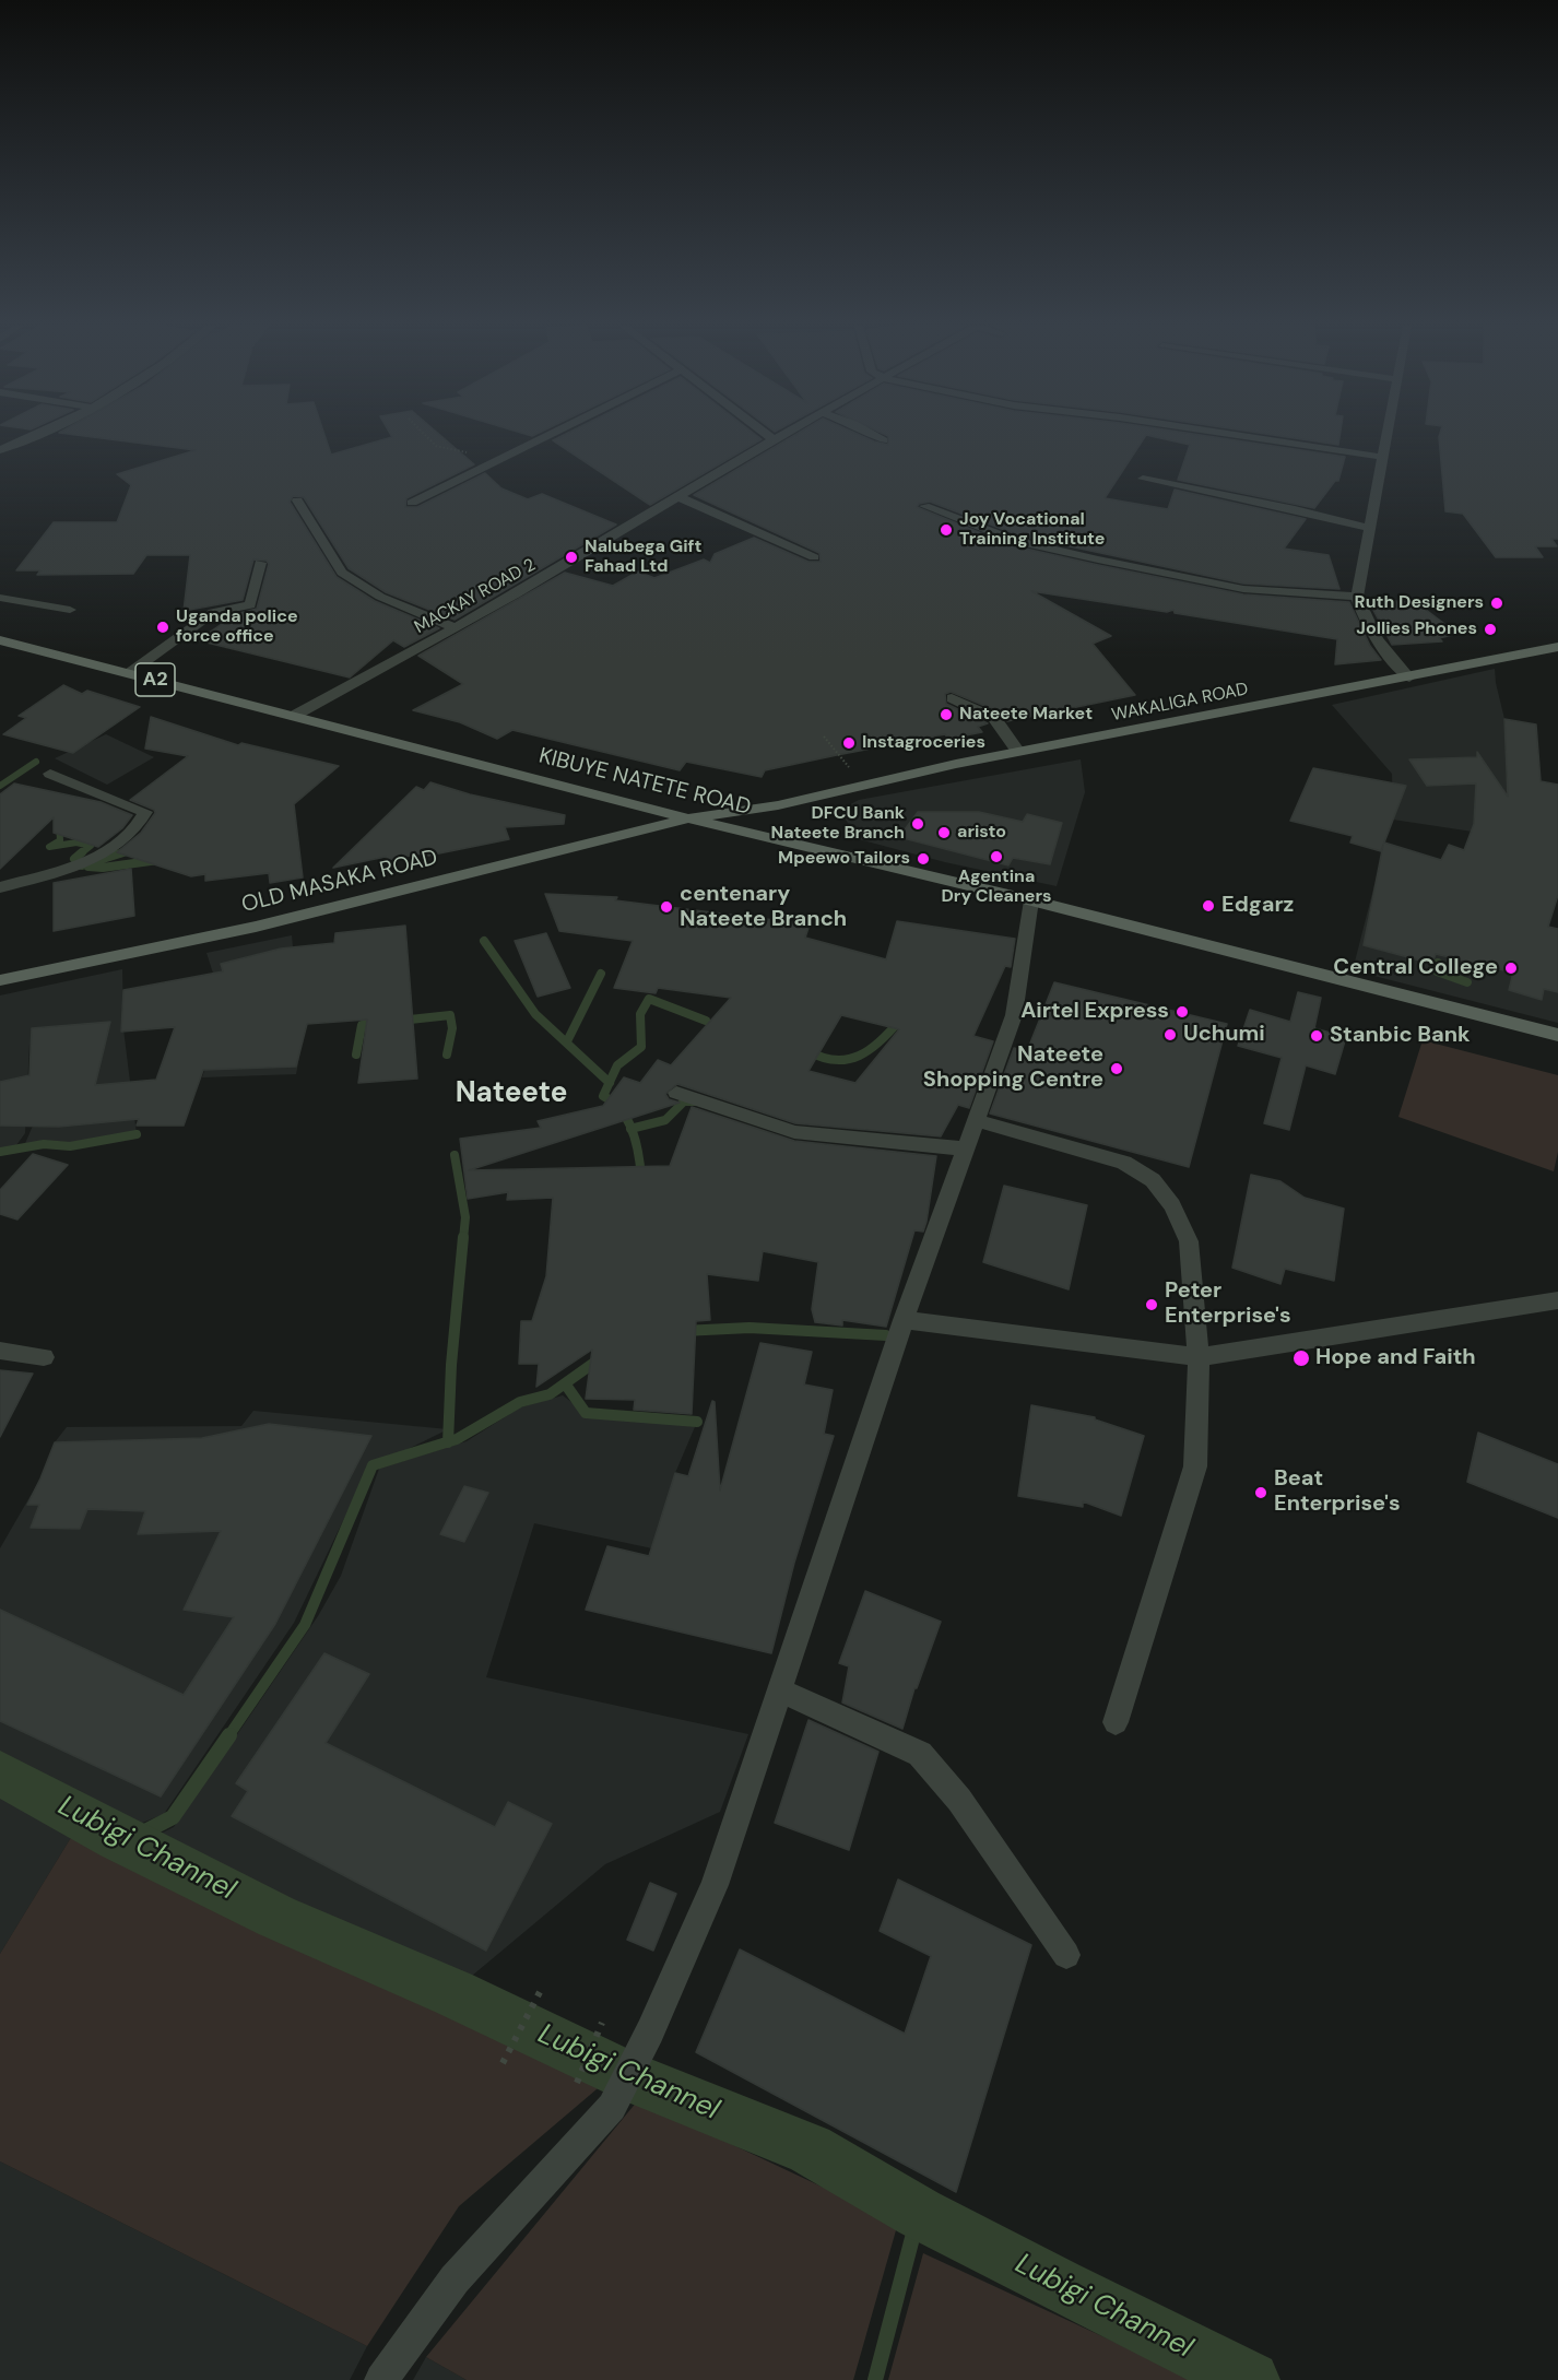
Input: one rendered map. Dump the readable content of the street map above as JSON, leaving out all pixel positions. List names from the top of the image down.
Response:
{
  "streets": {
    "main road": [
      "A2",
      "WAKALIGA ROAD",
      "KIBUYE NATETE ROAD",
      "OLD MASAKA ROAD"
    ],
    "street": ["MACKAY ROAD 2"]
  },
  "crossings": [
    ["MACKAY ROAD 2", "A2"],
    ["MACKAY ROAD 2", "KIBUYE NATETE ROAD"],
    ["A2", "KIBUYE NATETE ROAD"],
    ["WAKALIGA ROAD", "KIBUYE NATETE ROAD"],
    ["WAKALIGA ROAD", "OLD MASAKA ROAD"],
    ["KIBUYE NATETE ROAD", "OLD MASAKA ROAD"]
  ],
  "districts": ["Nateete"],
  "water": ["Lubigi Channel"],
  "places": [
    "Joy Vocational Training Institute",
    "Nalubega Gift Fahad Ltd",
    "Ruth Designers",
    "Uganda police force office",
    "Jollies Phones",
    "Nateete Market",
    "Instagroceries",
    "DFCU Bank Nateete Branch",
    "aristo",
    "Agentina Dry Cleaners",
    "Mpeewo Tailors",
    "Edgarz",
    "centenary Nateete Branch",
    "Central College",
    "Airtel Express",
    "Uchumi",
    "Stanbic Bank",
    "Nateete Shopping Centre",
    "Peter Enterprise's",
    "Hope and Faith",
    "Beat Enterprise's"
  ]
}
